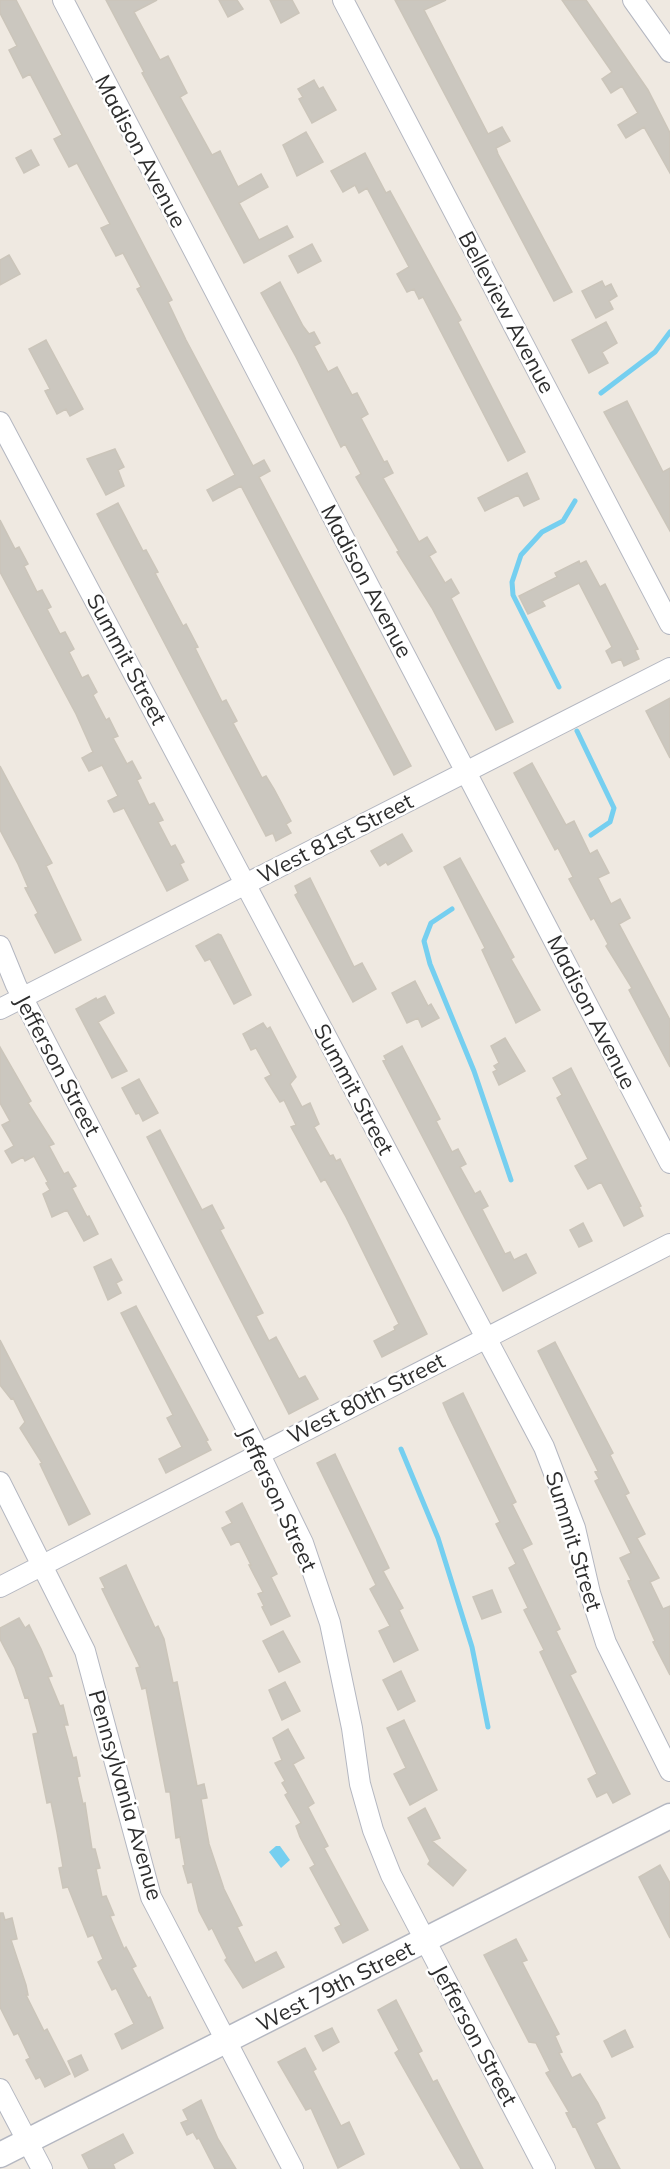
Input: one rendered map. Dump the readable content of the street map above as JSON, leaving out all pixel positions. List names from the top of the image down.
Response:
{
  "streets": {
    "street": [
      "Madison Avenue",
      "Belleview Avenue",
      "Summit Street",
      "West 81st Street",
      "Jefferson Street",
      "West 80th Street",
      "Pennsylvania Avenue",
      "West 79th Street"
    ]
  },
  "crossings": [
    ["Madison Avenue", "West 81st Street"],
    ["Summit Street", "West 81st Street"],
    ["Summit Street", "West 80th Street"],
    ["West 81st Street", "Jefferson Street"],
    ["Jefferson Street", "West 80th Street"],
    ["Jefferson Street", "West 79th Street"],
    ["West 80th Street", "Pennsylvania Avenue"],
    ["Pennsylvania Avenue", "West 79th Street"]
  ]
}
